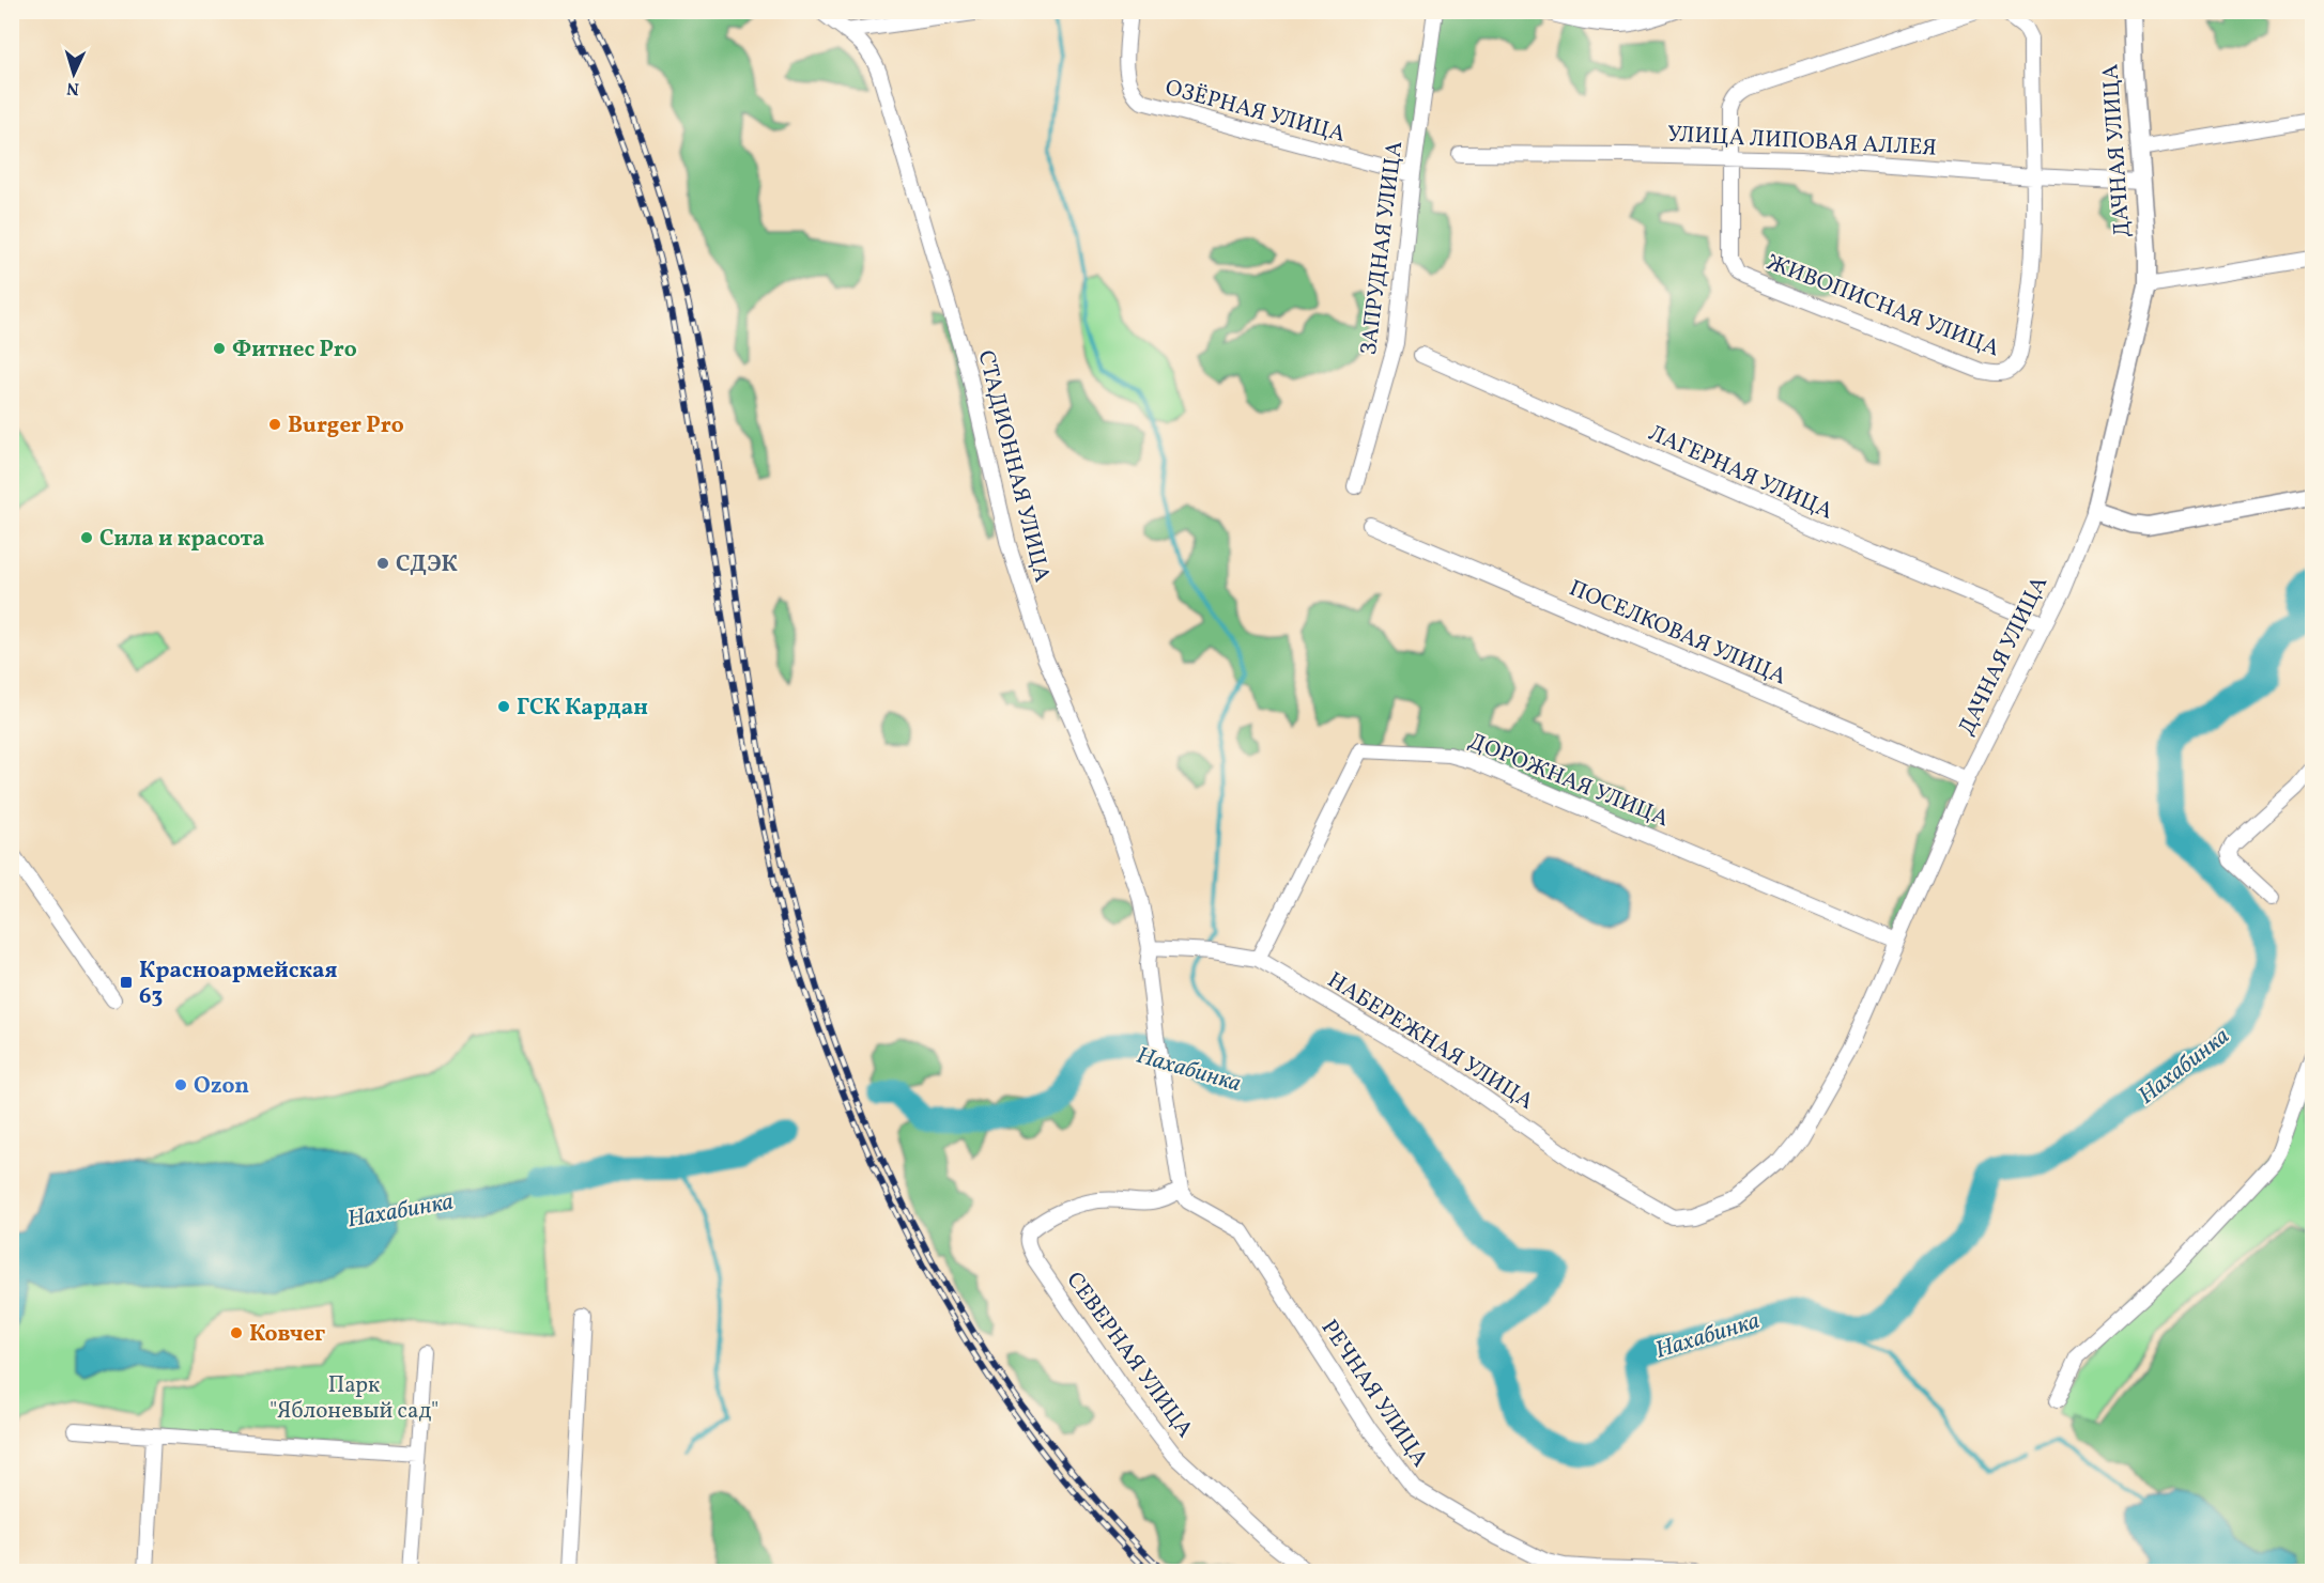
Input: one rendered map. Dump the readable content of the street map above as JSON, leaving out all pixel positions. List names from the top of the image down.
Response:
{
  "streets": {
    "street": [
      "ОЗЁРНАЯ УЛИЦА",
      "УЛИЦА ЛИПОВАЯ АЛЛЕЯ",
      "ДАЧНАЯ УЛИЦА",
      "ЗАПРУДНАЯ УЛИЦА",
      "ЖИВОПИСНАЯ УЛИЦА",
      "СТАДИОННАЯ УЛИЦА",
      "ЛАГЕРНАЯ УЛИЦА",
      "ПОСЕЛКОВАЯ УЛИЦА",
      "ДОРОЖНАЯ УЛИЦА",
      "НАБЕРЕЖНАЯ УЛИЦА",
      "СЕВЕРНАЯ УЛИЦА",
      "РЕЧНАЯ УЛИЦА"
    ]
  },
  "crossings": [
    ["ОЗЁРНАЯ УЛИЦА", "ЗАПРУДНАЯ УЛИЦА"],
    ["УЛИЦА ЛИПОВАЯ АЛЛЕЯ", "ДАЧНАЯ УЛИЦА"],
    ["УЛИЦА ЛИПОВАЯ АЛЛЕЯ", "ЖИВОПИСНАЯ УЛИЦА"],
    ["ДАЧНАЯ УЛИЦА", "ЛАГЕРНАЯ УЛИЦА"],
    ["ДАЧНАЯ УЛИЦА", "ПОСЕЛКОВАЯ УЛИЦА"],
    ["ДАЧНАЯ УЛИЦА", "ДОРОЖНАЯ УЛИЦА"],
    ["ДАЧНАЯ УЛИЦА", "НАБЕРЕЖНАЯ УЛИЦА"],
    ["СТАДИОННАЯ УЛИЦА", "НАБЕРЕЖНАЯ УЛИЦА"],
    ["СТАДИОННАЯ УЛИЦА", "СЕВЕРНАЯ УЛИЦА"],
    ["СТАДИОННАЯ УЛИЦА", "РЕЧНАЯ УЛИЦА"],
    ["ДОРОЖНАЯ УЛИЦА", "НАБЕРЕЖНАЯ УЛИЦА"],
    ["СЕВЕРНАЯ УЛИЦА", "РЕЧНАЯ УЛИЦА"]
  ],
  "water": ["Нахабинка"],
  "parks": ["Парк \"Яблоневый сад\""],
  "places": {
    "other": [
      "Фитнес Pro",
      "Burger Pro",
      "Сила и красота",
      "СДЭК",
      "ГСК Кардан",
      "Ozon",
      "Ковчег"
    ],
    "transit": ["Красноармейская 63"]
  },
  "north": "bottom"
}
